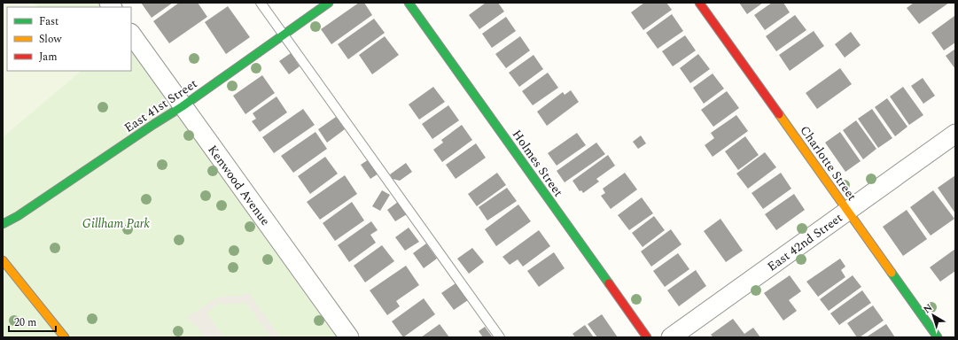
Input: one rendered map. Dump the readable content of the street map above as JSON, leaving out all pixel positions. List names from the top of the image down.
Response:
{
  "streets": {
    "street": [
      "East 41st Street",
      "Holmes Street",
      "Charlotte Street",
      "Kenwood Avenue",
      "East 42nd Street"
    ]
  },
  "crossings": [
    ["East 41st Street", "Kenwood Avenue"],
    ["Charlotte Street", "East 42nd Street"]
  ],
  "parks": ["Gillham Park"],
  "legend": ["Fast", "Slow", "Jam"],
  "scale_bar": "20 m",
  "north": "top left"
}
